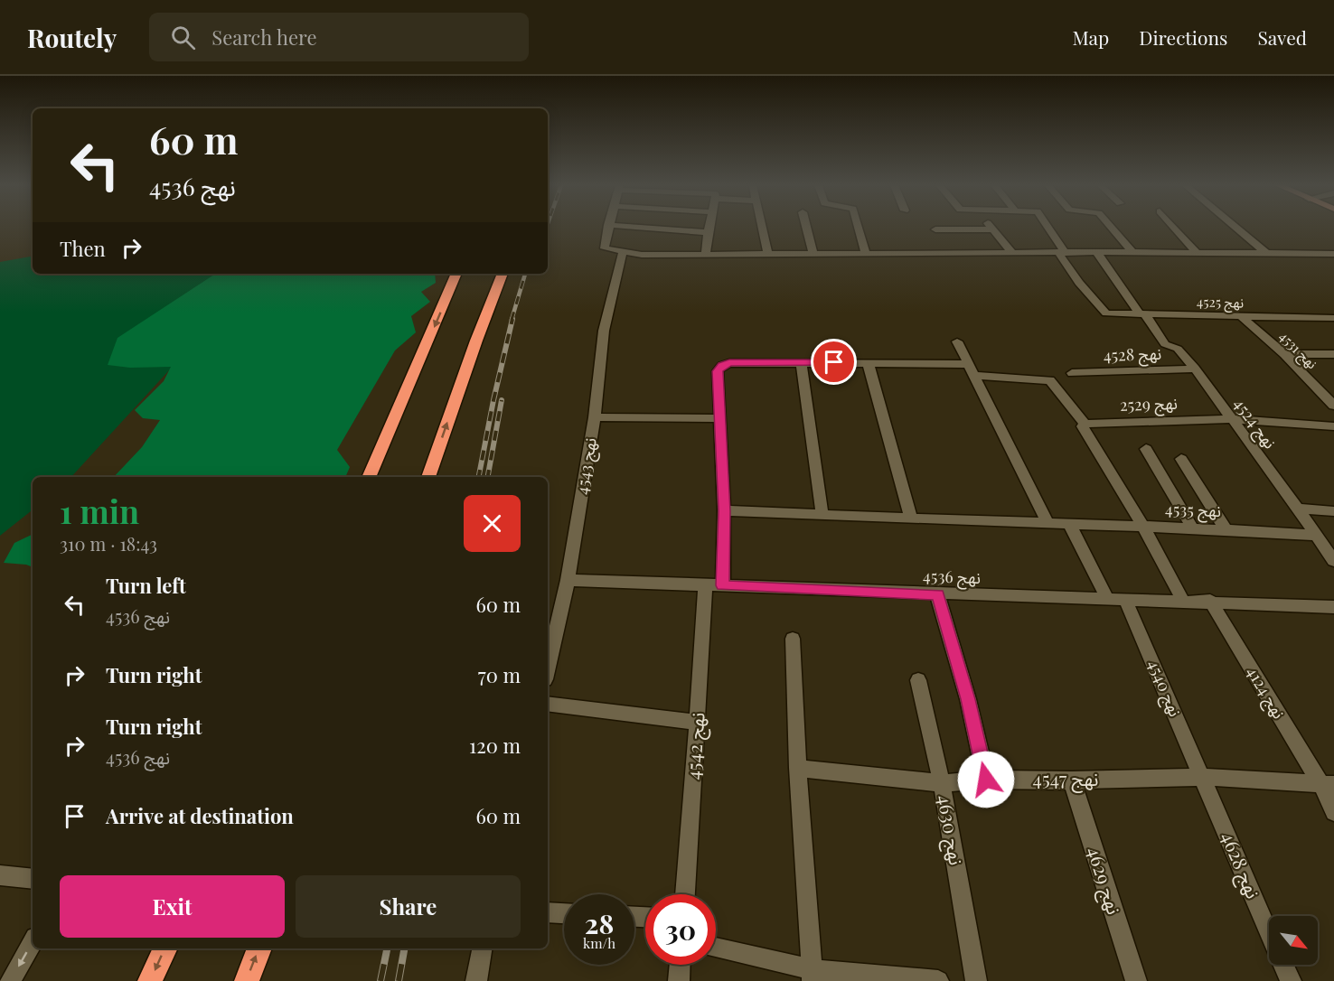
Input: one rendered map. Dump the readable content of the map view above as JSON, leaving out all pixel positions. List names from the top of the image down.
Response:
{
  "streets": {
    "street": [
      "نهج 4525",
      "نهج 4531",
      "نهج 4528",
      "نهج 2529",
      "نهج 4524",
      "نهج 4543",
      "نهج 4535",
      "نهج 4536",
      "نهج 4540",
      "نهج 4124",
      "نهج 4542",
      "نهج 4547",
      "نهج 4630",
      "نهج 4628",
      "نهج 4629"
    ]
  },
  "crossings": [
    ["نهج 4525", "نهج 4531"],
    ["نهج 4525", "نهج 4524"],
    ["نهج 4528", "نهج 4524"],
    ["نهج 2529", "نهج 4524"],
    ["نهج 4524", "نهج 4535"],
    ["نهج 4543", "نهج 4536"],
    ["نهج 4536", "نهج 4540"],
    ["نهج 4536", "نهج 4124"],
    ["نهج 4536", "نهج 4542"],
    ["نهج 4540", "نهج 4547"],
    ["نهج 4540", "نهج 4628"],
    ["نهج 4124", "نهج 4547"],
    ["نهج 4547", "نهج 4630"],
    ["نهج 4547", "نهج 4628"],
    ["نهج 4547", "نهج 4629"]
  ],
  "north": "bottom right",
  "page": {
    "header": "Routely",
    "search": "Search here",
    "nav": ["Map", "Directions", "Saved"],
    "turn": ["60 m", "نهج 4536"],
    "then": "Then",
    "heading": ["1 min", "310 m · 18:43"],
    "list": [
      {
        "name": "Turn left",
        "note": "نهج 4536",
        "value": "60 m"
      },
      {
        "name": "Turn right",
        "value": "70 m"
      },
      {
        "name": "Turn right",
        "note": "نهج 4536",
        "value": "120 m"
      },
      {
        "name": "Arrive at destination",
        "value": "60 m"
      }
    ],
    "buttons": ["Exit", "Share"],
    "speed": "28 km/h",
    "limit": "30"
  }
}
